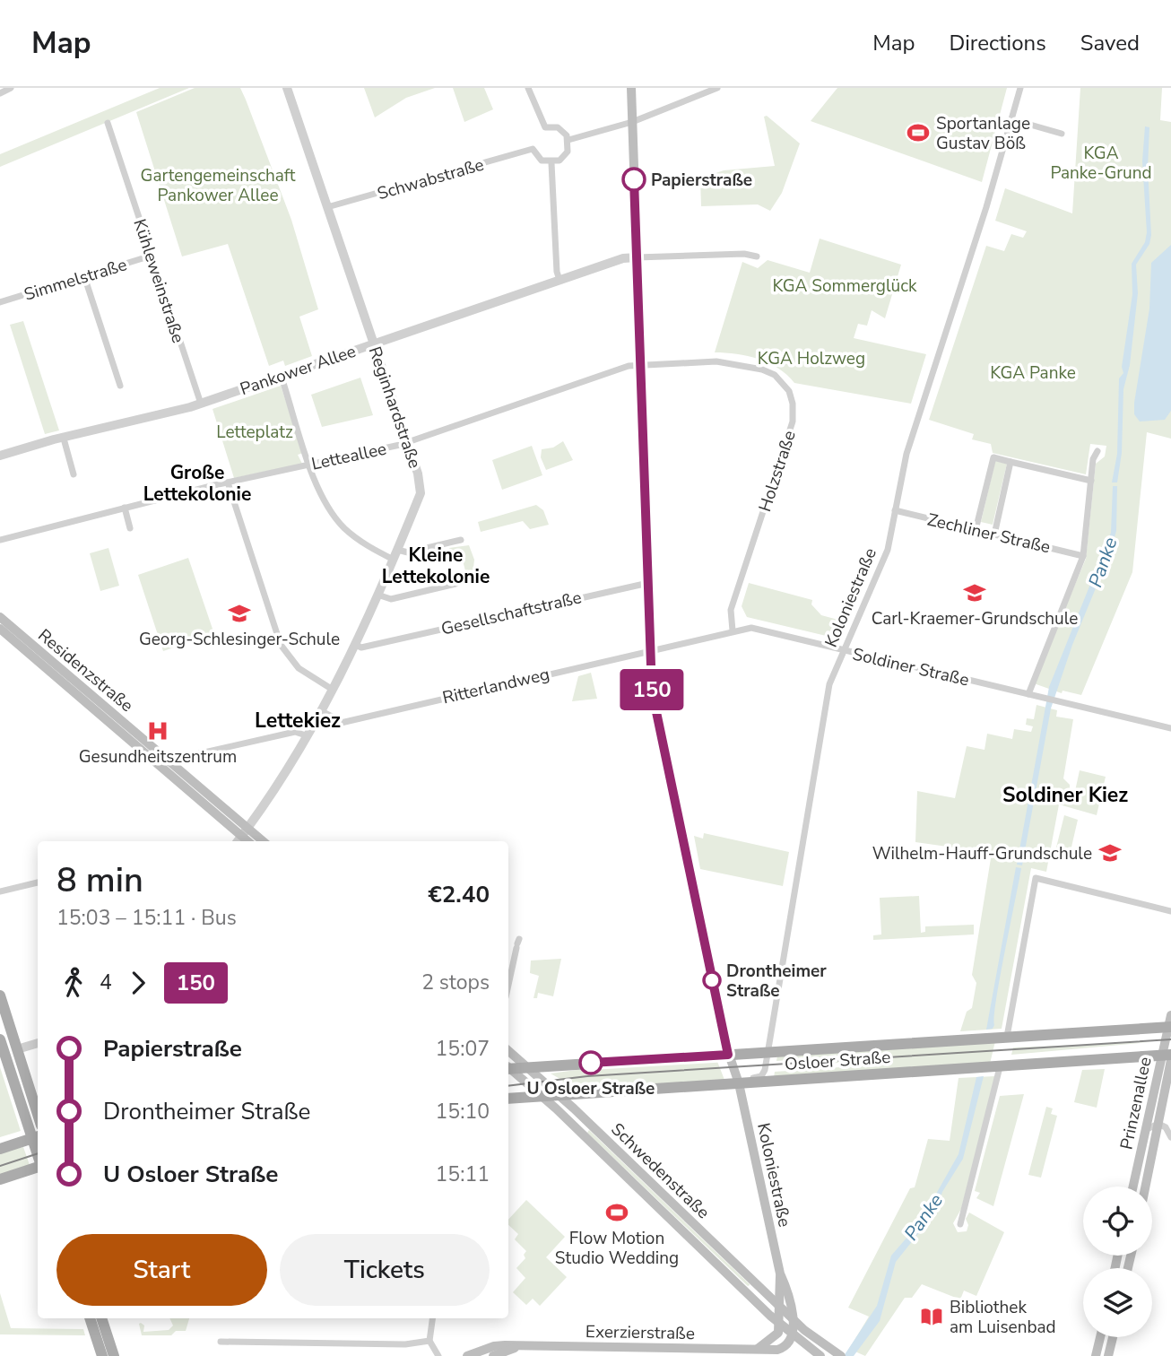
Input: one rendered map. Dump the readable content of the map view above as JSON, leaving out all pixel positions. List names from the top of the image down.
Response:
{
  "streets": {
    "main road": [
      "Koloniestraße",
      "Residenzstraße",
      "Osloer Straße",
      "Prinzenallee",
      "Schwedenstraße",
      "Exerzierstraße"
    ],
    "street": [
      "Schwabstraße",
      "Simmelstraße",
      "Kühleweinstraße",
      "Pankower Allee",
      "Reginhardstraße",
      "Letteallee",
      "Holzstraße",
      "Zechliner Straße",
      "Gesellschaftstraße",
      "Soldiner Straße",
      "Ritterlandweg"
    ]
  },
  "crossings": [
    ["Schwabstraße", "Reginhardstraße"],
    ["Simmelstraße", "Kühleweinstraße"],
    ["Kühleweinstraße", "Pankower Allee"],
    ["Pankower Allee", "Reginhardstraße"],
    ["Reginhardstraße", "Letteallee"],
    ["Reginhardstraße", "Gesellschaftstraße"],
    ["Reginhardstraße", "Residenzstraße"],
    ["Reginhardstraße", "Ritterlandweg"],
    ["Letteallee", "Holzstraße"],
    ["Holzstraße", "Soldiner Straße"],
    ["Zechliner Straße", "Koloniestraße"],
    ["Koloniestraße", "Soldiner Straße"],
    ["Koloniestraße", "Osloer Straße"],
    ["Koloniestraße", "Schwedenstraße"],
    ["Koloniestraße", "Exerzierstraße"],
    ["Soldiner Straße", "Ritterlandweg"],
    ["Osloer Straße", "Prinzenallee"],
    ["Osloer Straße", "Schwedenstraße"],
    ["Schwedenstraße", "Exerzierstraße"]
  ],
  "districts": [
    "Große Lettekolonie",
    "Kleine Lettekolonie",
    "Lettekiez",
    "Soldiner Kiez"
  ],
  "water": ["Panke"],
  "parks": [
    "KGA Panke-Grund",
    "Gartengemeinschaft Pankower Allee",
    "KGA Sommerglück",
    "KGA Holzweg",
    "KGA Panke",
    "Letteplatz"
  ],
  "places": {
    "sports": ["Sportanlage Gustav Böß", "Flow Motion Studio Wedding"],
    "other": ["Papierstraße", "Drontheimer Straße", "U Osloer Straße"],
    "school or university": ["Carl-Kraemer-Grundschule", "Georg-Schlesinger-Schule", "Wilhelm-Hauff-Grundschule"],
    "hospital": ["Gesundheitszentrum"],
    "library": ["Bibliothek am Luisenbad"]
  },
  "lines": ["bus line 150"],
  "page": {
    "header": "Map",
    "nav": ["Map", "Directions", "Saved"],
    "on_map": "150",
    "heading": ["8 min", "15:03 – 15:11 · Bus", "€2.40"],
    "legs": ["4", "150", "2 stops"],
    "list": [
      {
        "name": "Papierstraße",
        "value": "15:07"
      },
      {
        "name": "Drontheimer Straße",
        "value": "15:10"
      },
      {
        "name": "U Osloer Straße",
        "value": "15:11"
      }
    ],
    "buttons": ["Start", "Tickets"]
  }
}
